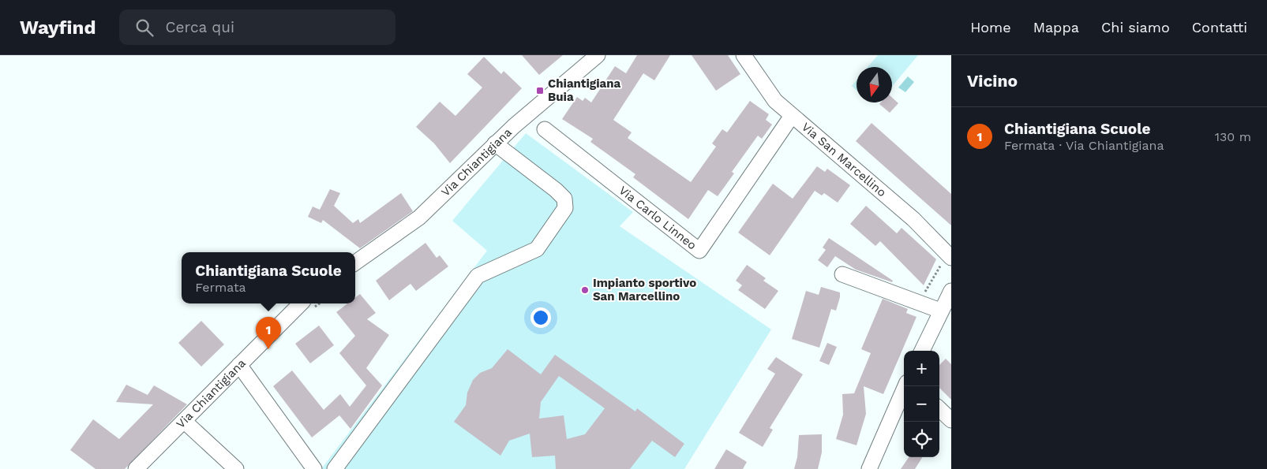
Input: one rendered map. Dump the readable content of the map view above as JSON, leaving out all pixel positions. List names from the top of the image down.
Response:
{
  "streets": {
    "street": ["Via San Marcellino", "Via Chiantigiana", "Via Carlo Linneo"]
  },
  "crossings": [
    ["Via San Marcellino", "Via Carlo Linneo"]
  ],
  "places": {
    "transit": ["Chiantigiana Buia"],
    "other": ["Impianto sportivo San Marcellino"]
  },
  "north": "bottom",
  "page": {
    "header": "Wayfind",
    "search": "Cerca qui",
    "nav": [
      "Home",
      "Mappa",
      "Chi siamo",
      "Contatti"
    ],
    "heading": "Vicino",
    "list": [
      {
        "mark": "1",
        "name": "Chiantigiana Scuole",
        "note": "Fermata · Via Chiantigiana",
        "value": "130 m"
      }
    ],
    "popup": ["Chiantigiana Scuole", "Fermata"],
    "pins": "1",
    "map_buttons": ["+", "−"]
  }
}
